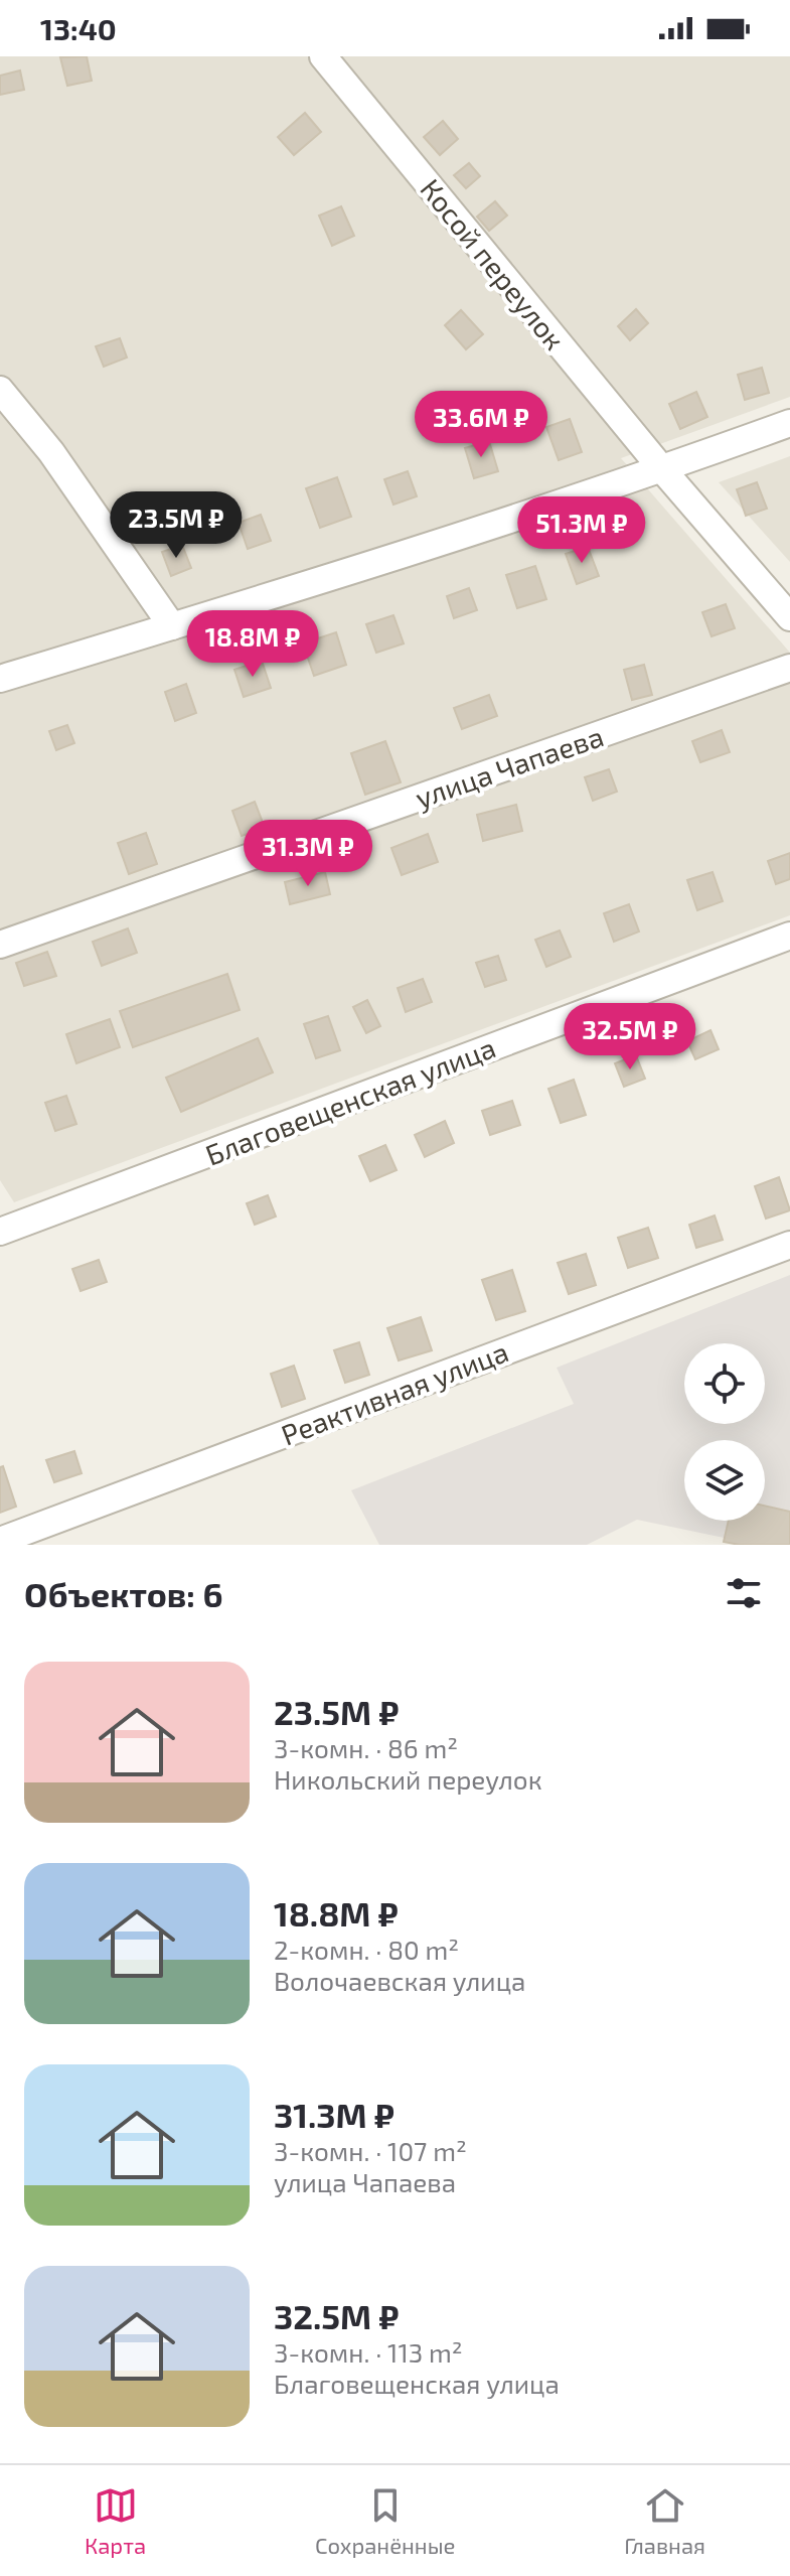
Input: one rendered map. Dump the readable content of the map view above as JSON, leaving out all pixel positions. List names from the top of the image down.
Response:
{
  "streets": {
    "street": [
      "Косой переулок",
      "улица Чапаева",
      "Благовещенская улица",
      "Реактивная улица"
    ]
  },
  "page": {
    "status": "13:40",
    "price": [
      "33.6M ₽",
      "23.5M ₽",
      "51.3M ₽",
      "18.8M ₽",
      "31.3M ₽",
      "32.5M ₽"
    ],
    "heading": "Объектов: 6",
    "list": [
      {
        "name": "23.5M ₽",
        "note": "3-комн. · 86 m² · Никольский переулок"
      },
      {
        "name": "18.8M ₽",
        "note": "2-комн. · 80 m² · Волочаевская улица"
      },
      {
        "name": "31.3M ₽",
        "note": "3-комн. · 107 m² · улица Чапаева"
      },
      {
        "name": "32.5M ₽",
        "note": "3-комн. · 113 m² · Благовещенская улица"
      }
    ],
    "tabs": ["Карта", "Сохранённые", "Главная"]
  }
}
